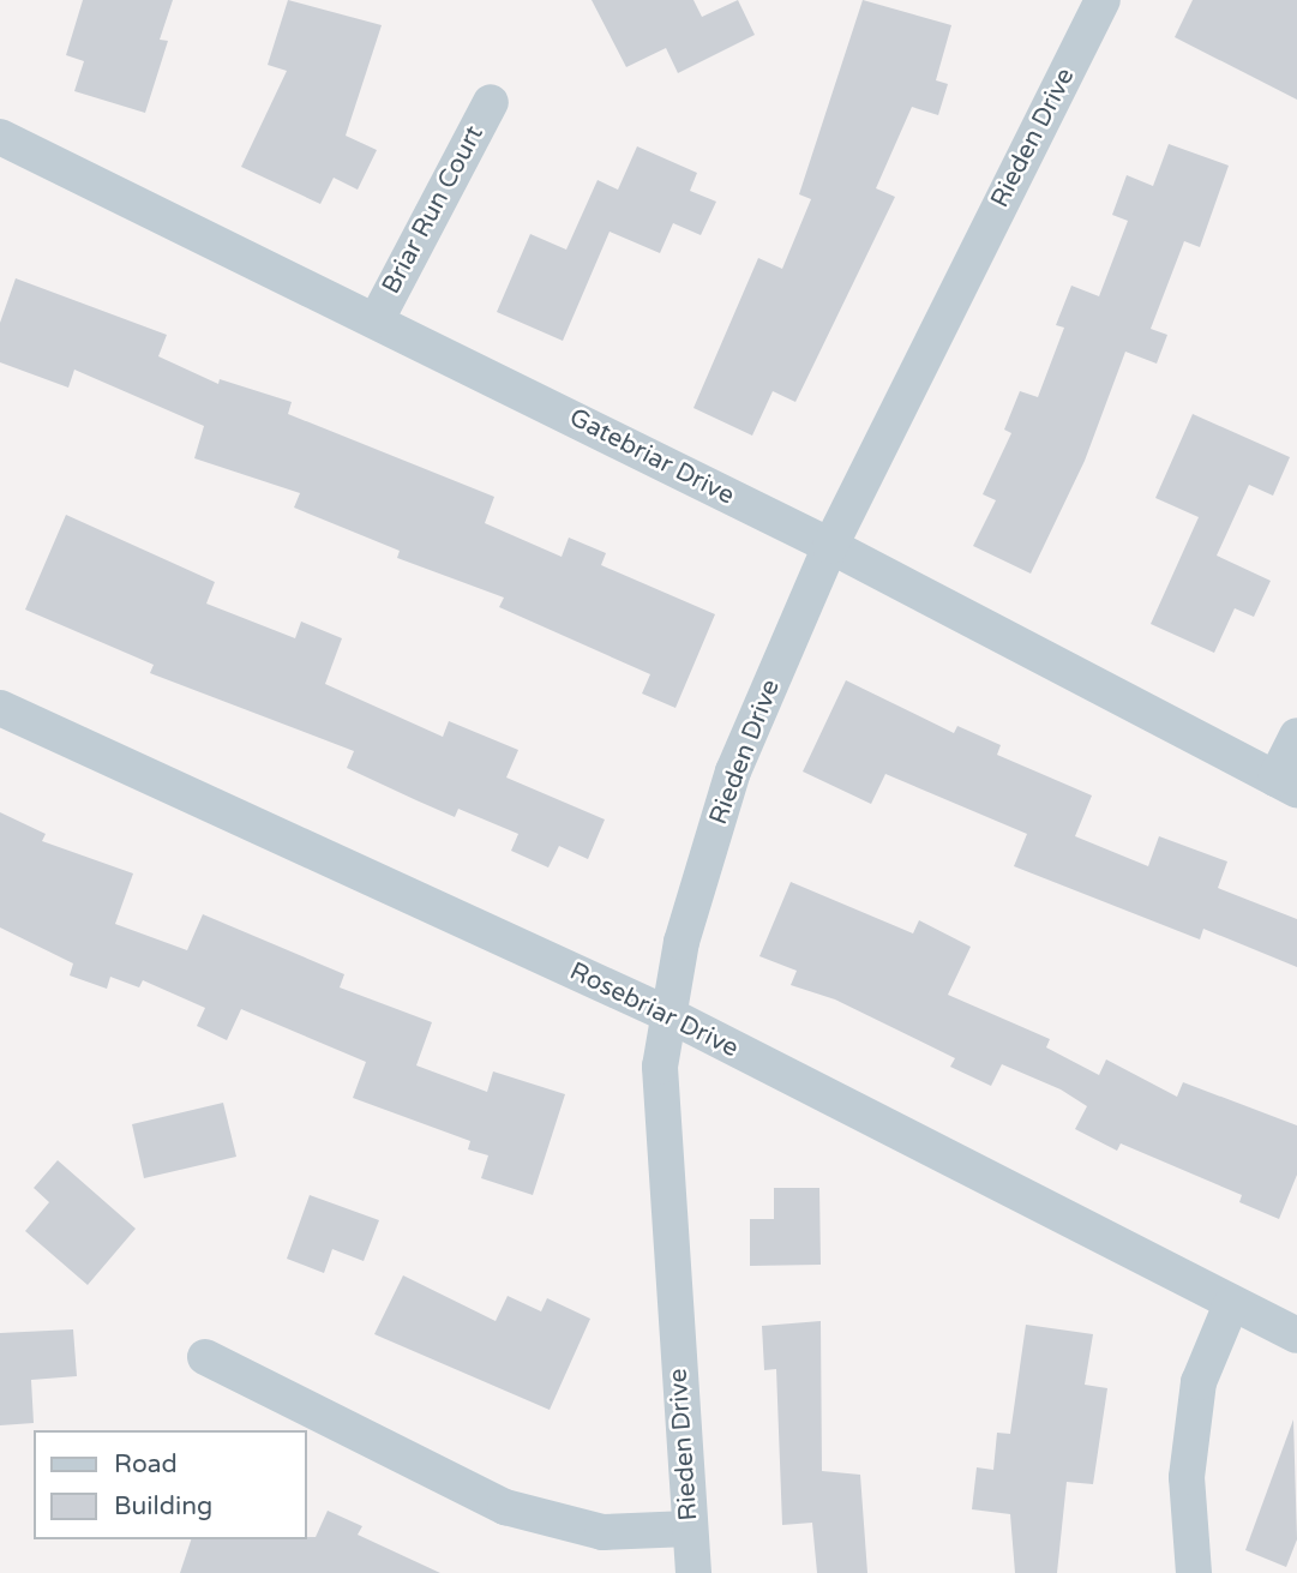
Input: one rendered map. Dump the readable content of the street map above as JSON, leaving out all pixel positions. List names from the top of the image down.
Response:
{
  "streets": {
    "street": [
      "Rieden Drive",
      "Briar Run Court",
      "Gatebriar Drive",
      "Rosebriar Drive"
    ]
  },
  "crossings": [
    ["Rieden Drive", "Gatebriar Drive"],
    ["Rieden Drive", "Rosebriar Drive"],
    ["Briar Run Court", "Gatebriar Drive"]
  ],
  "legend": ["Road", "Building"]
}
